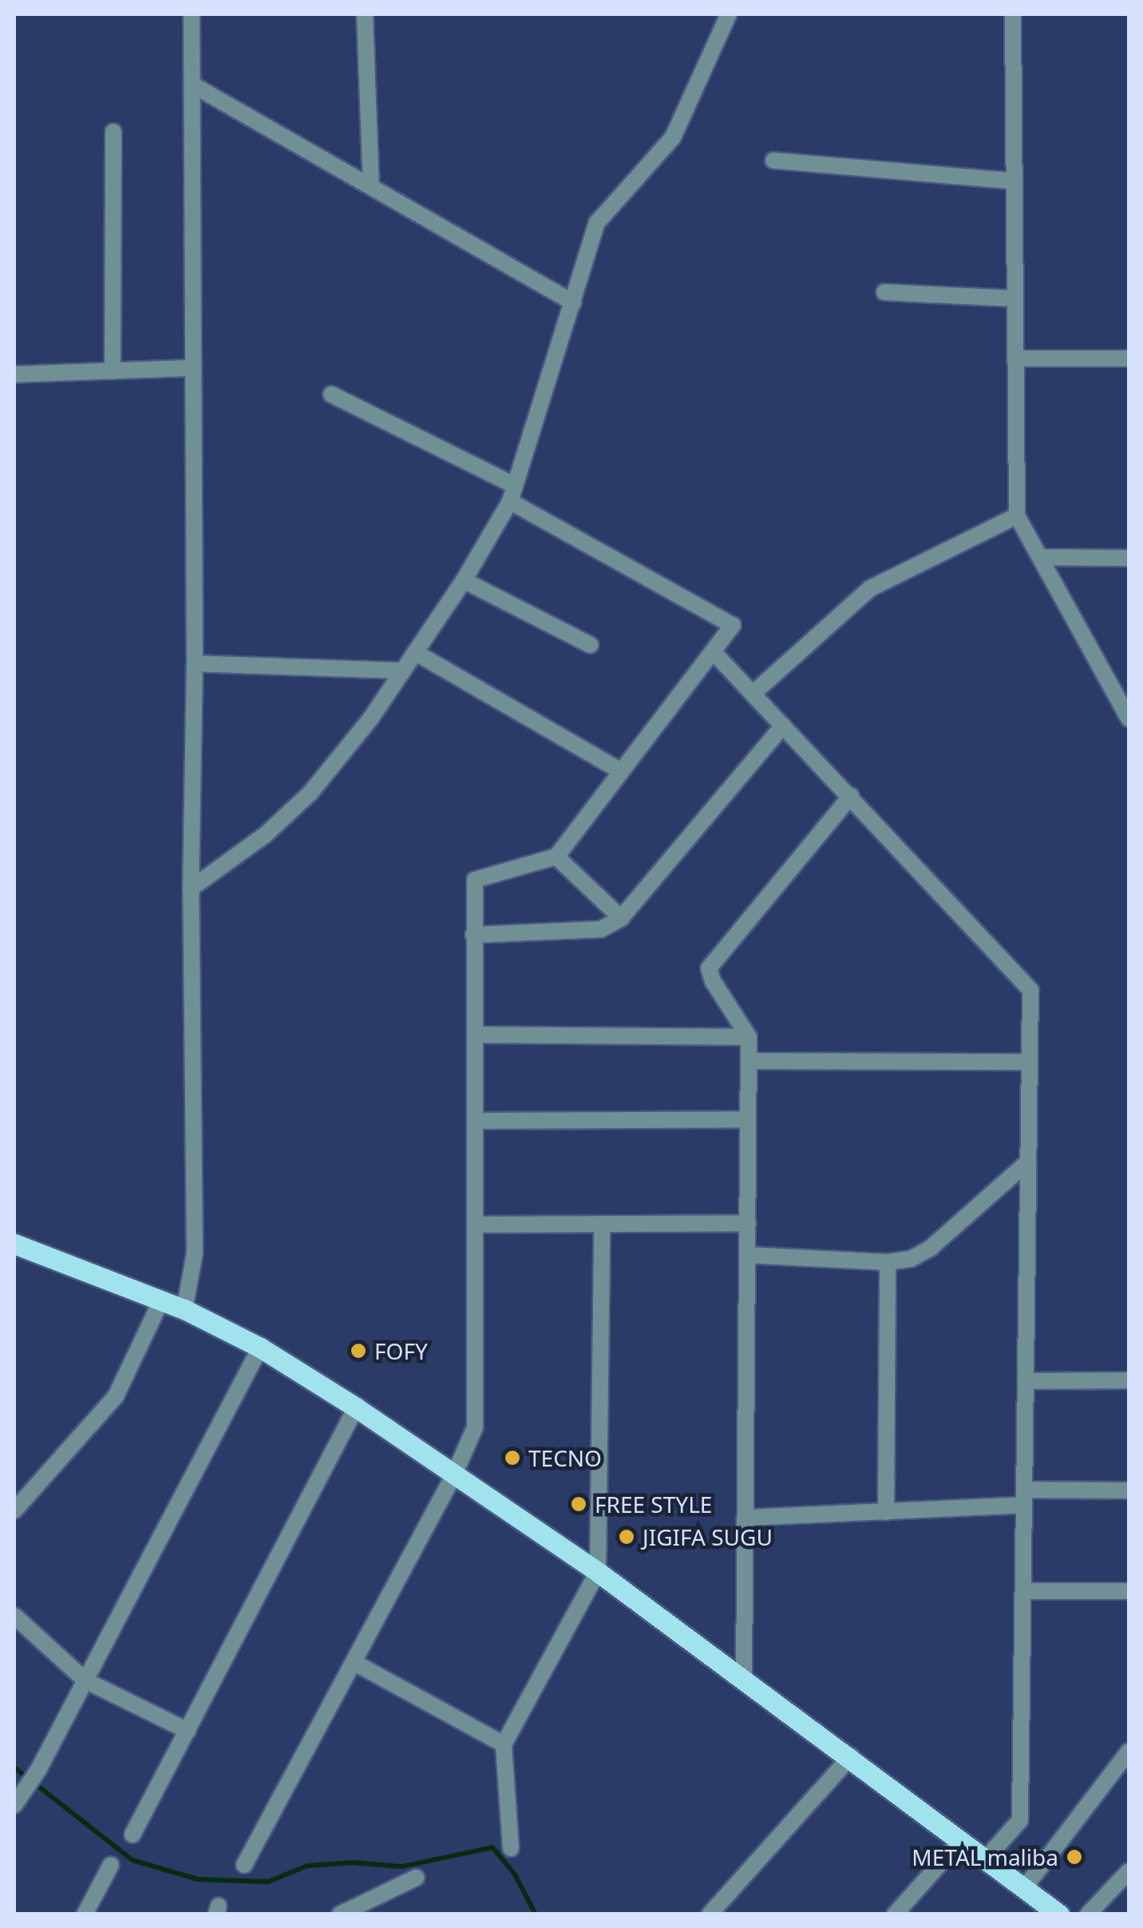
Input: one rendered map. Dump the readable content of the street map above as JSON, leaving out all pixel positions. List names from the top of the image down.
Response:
{
  "places": [
    "FOFY",
    "TECNO",
    "FREE STYLE",
    "JIGIFA SUGU",
    "METAL maliba"
  ]
}
